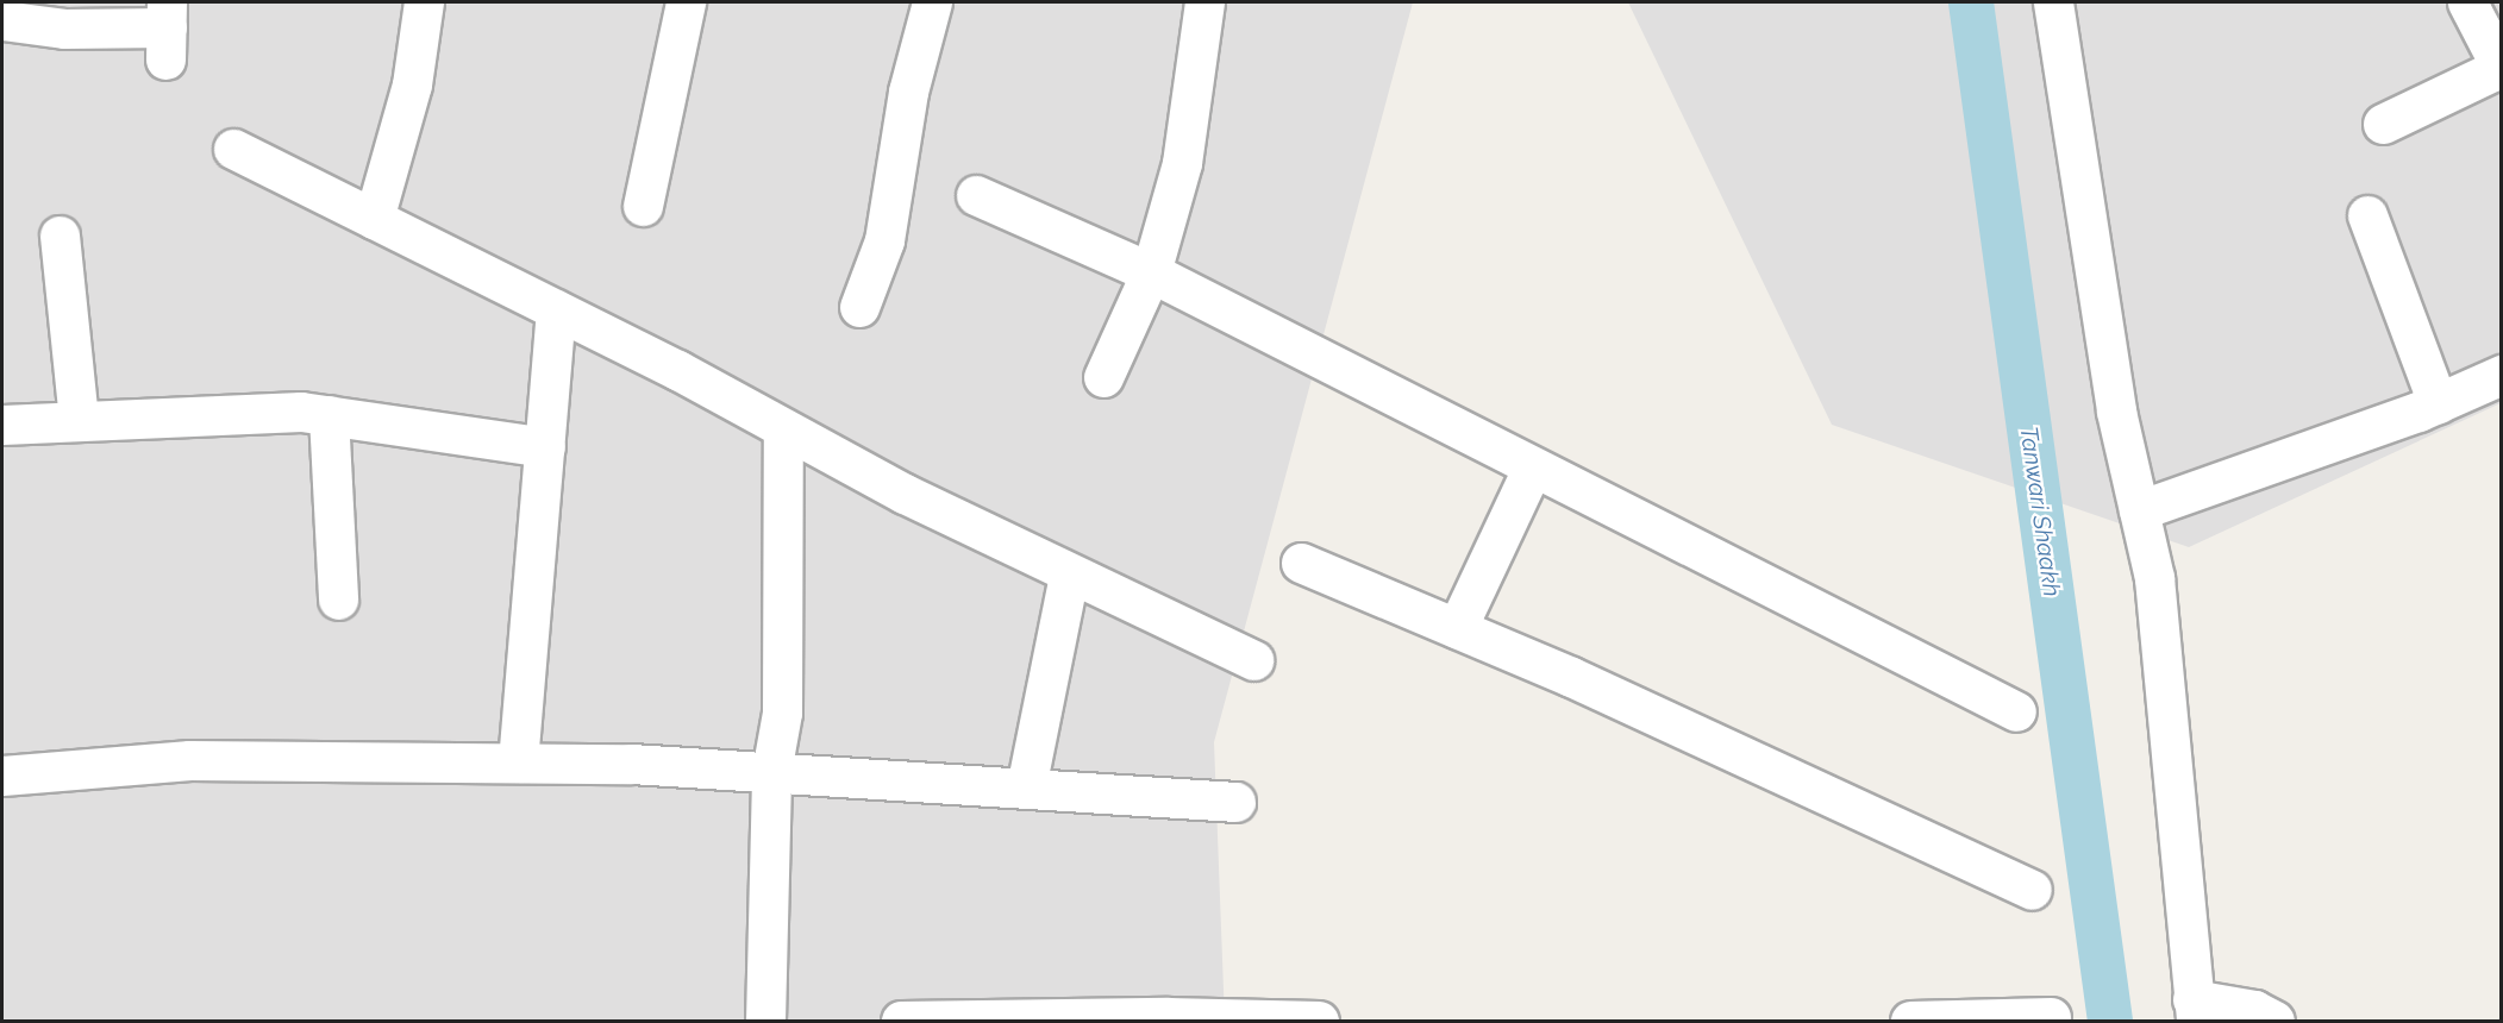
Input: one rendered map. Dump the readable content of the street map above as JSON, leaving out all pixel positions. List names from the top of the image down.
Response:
{
  "water": ["Tanwari Shaakh"]
}
